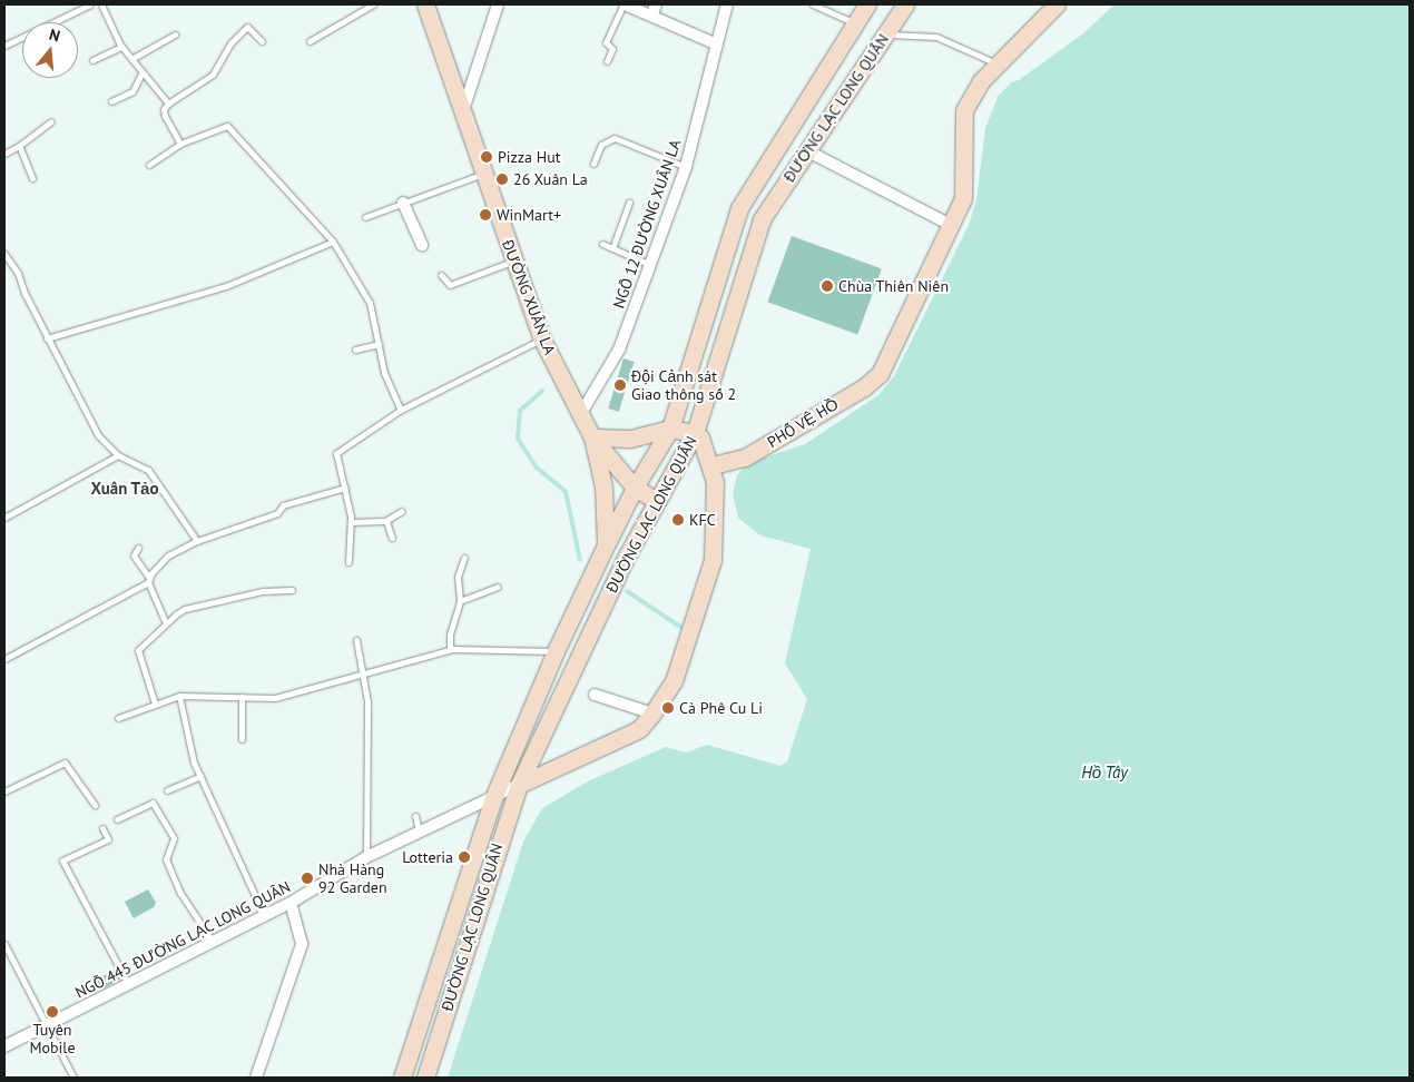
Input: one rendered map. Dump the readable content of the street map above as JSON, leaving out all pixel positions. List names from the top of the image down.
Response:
{
  "streets": {
    "main road": ["ĐƯỜNG LẠC LONG QUÂN", "ĐƯỜNG XUÂN LA", "PHỐ VỆ HỒ"],
    "street": ["NGÕ 12 ĐƯỜNG XUÂN LA", "NGÕ 445 ĐƯỜNG LẠC LONG QUÂN"]
  },
  "crossings": [
    ["ĐƯỜNG LẠC LONG QUÂN", "ĐƯỜNG XUÂN LA"],
    ["ĐƯỜNG LẠC LONG QUÂN", "NGÕ 445 ĐƯỜNG LẠC LONG QUÂN"],
    ["NGÕ 12 ĐƯỜNG XUÂN LA", "ĐƯỜNG XUÂN LA"]
  ],
  "districts": ["Xuân Tảo"],
  "water": ["Hồ Tây"],
  "places": [
    "Pizza Hut",
    "26 Xuân La",
    "WinMart+",
    "Chùa Thiên Niên",
    "Đội Cảnh sát Giao thông số 2",
    "KFC",
    "Cà Phê Cu Li",
    "Lotteria",
    "Nhà Hàng 92 Garden",
    "Tuyên Mobile"
  ],
  "north": "top"
}
